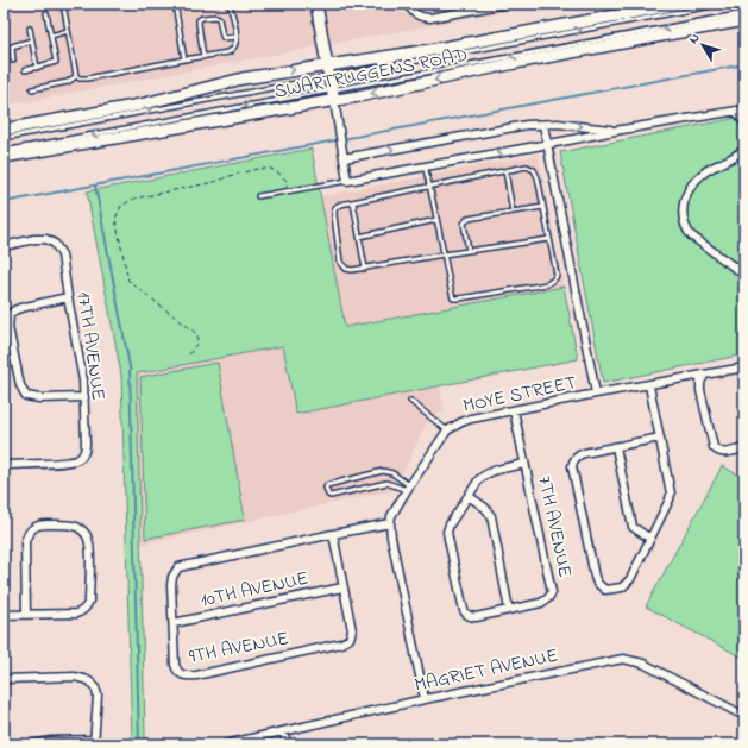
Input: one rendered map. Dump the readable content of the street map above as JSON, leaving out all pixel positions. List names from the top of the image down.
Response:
{
  "streets": {
    "main road": ["SWARTRUGGENS ROAD"],
    "street": [
      "17TH AVENUE",
      "MOYE STREET",
      "7TH AVENUE",
      "10TH AVENUE",
      "9TH AVENUE",
      "MAGRIET AVENUE"
    ]
  },
  "crossings": [
    ["MOYE STREET", "7TH AVENUE"],
    ["MOYE STREET", "9TH AVENUE"],
    ["10TH AVENUE", "9TH AVENUE"]
  ],
  "north": "top left"
}
